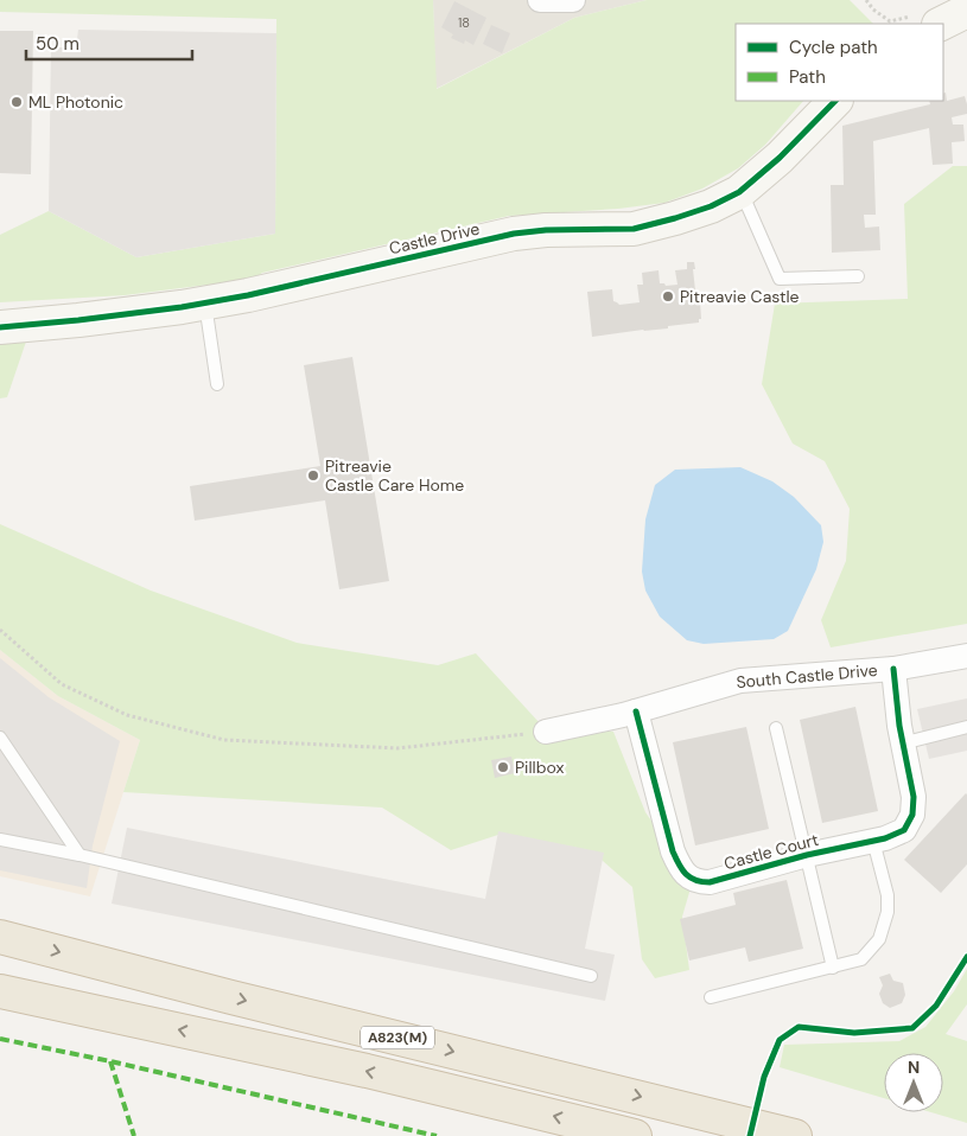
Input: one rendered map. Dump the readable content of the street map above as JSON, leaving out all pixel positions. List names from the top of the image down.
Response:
{
  "streets": {
    "highway": ["A823(M)"],
    "street": ["Castle Drive", "South Castle Drive", "Castle Court"]
  },
  "crossings": [
    ["South Castle Drive", "Castle Court"]
  ],
  "places": [
    "ML Photonic",
    "Pitreavie Castle",
    "Pitreavie Castle Care Home",
    "Pillbox"
  ],
  "house_numbers": ["18"],
  "legend": ["Cycle path", "Path"],
  "scale_bar": "50 m",
  "north": "top"
}
